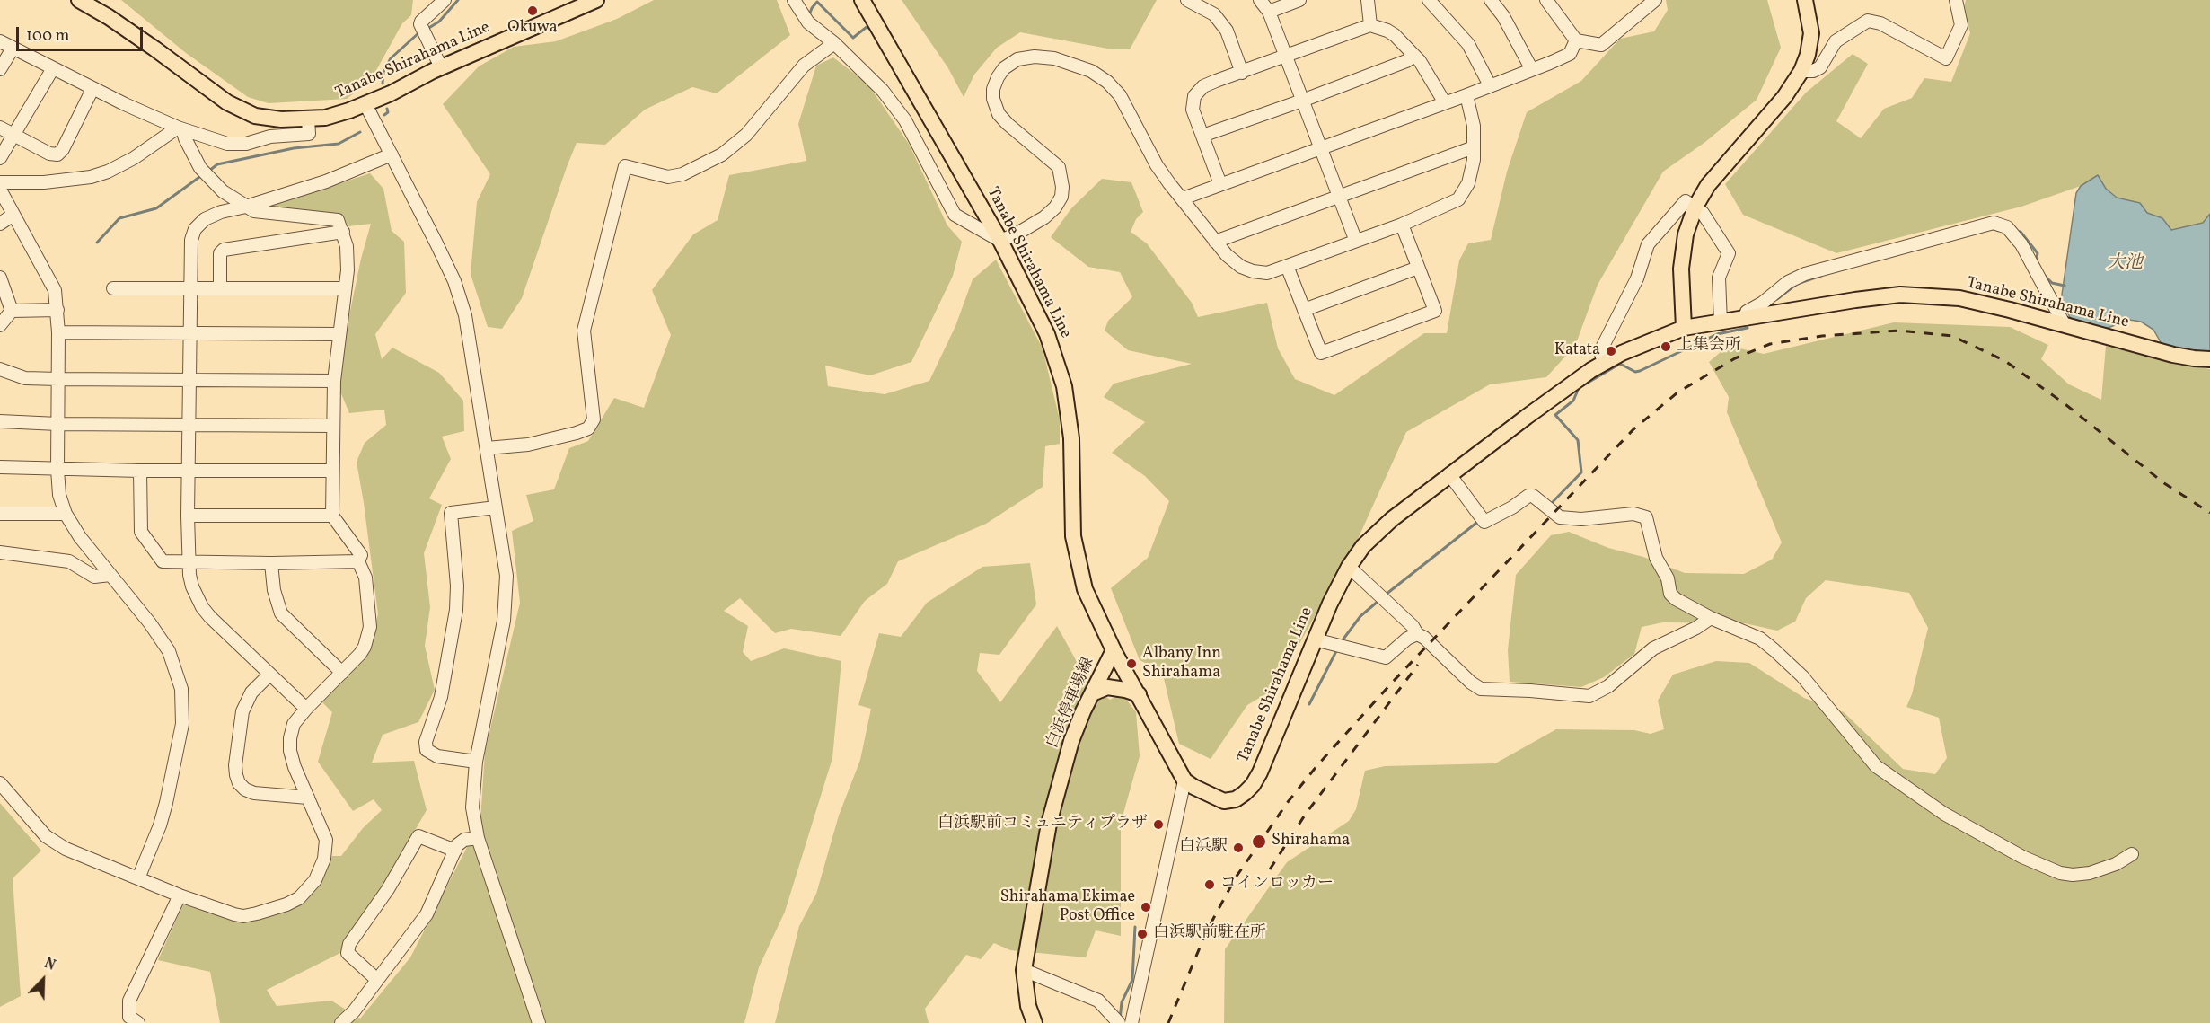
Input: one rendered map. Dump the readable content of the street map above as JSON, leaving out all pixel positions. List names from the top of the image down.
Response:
{
  "streets": {
    "main road": ["Tanabe Shirahama Line", "白浜停車場線"]
  },
  "crossings": [
    ["Tanabe Shirahama Line", "白浜停車場線"]
  ],
  "water": ["大池"],
  "places": [
    "Okuwa",
    "上集会所",
    "Katata",
    "Albany Inn Shirahama",
    "白浜駅前コミュニティプラザ",
    "Shirahama",
    "白浜駅",
    "コインロッカー",
    "Shirahama Ekimae Post Office",
    "白浜駅前駐在所"
  ],
  "scale_bar": "100 m",
  "north": "top right"
}
